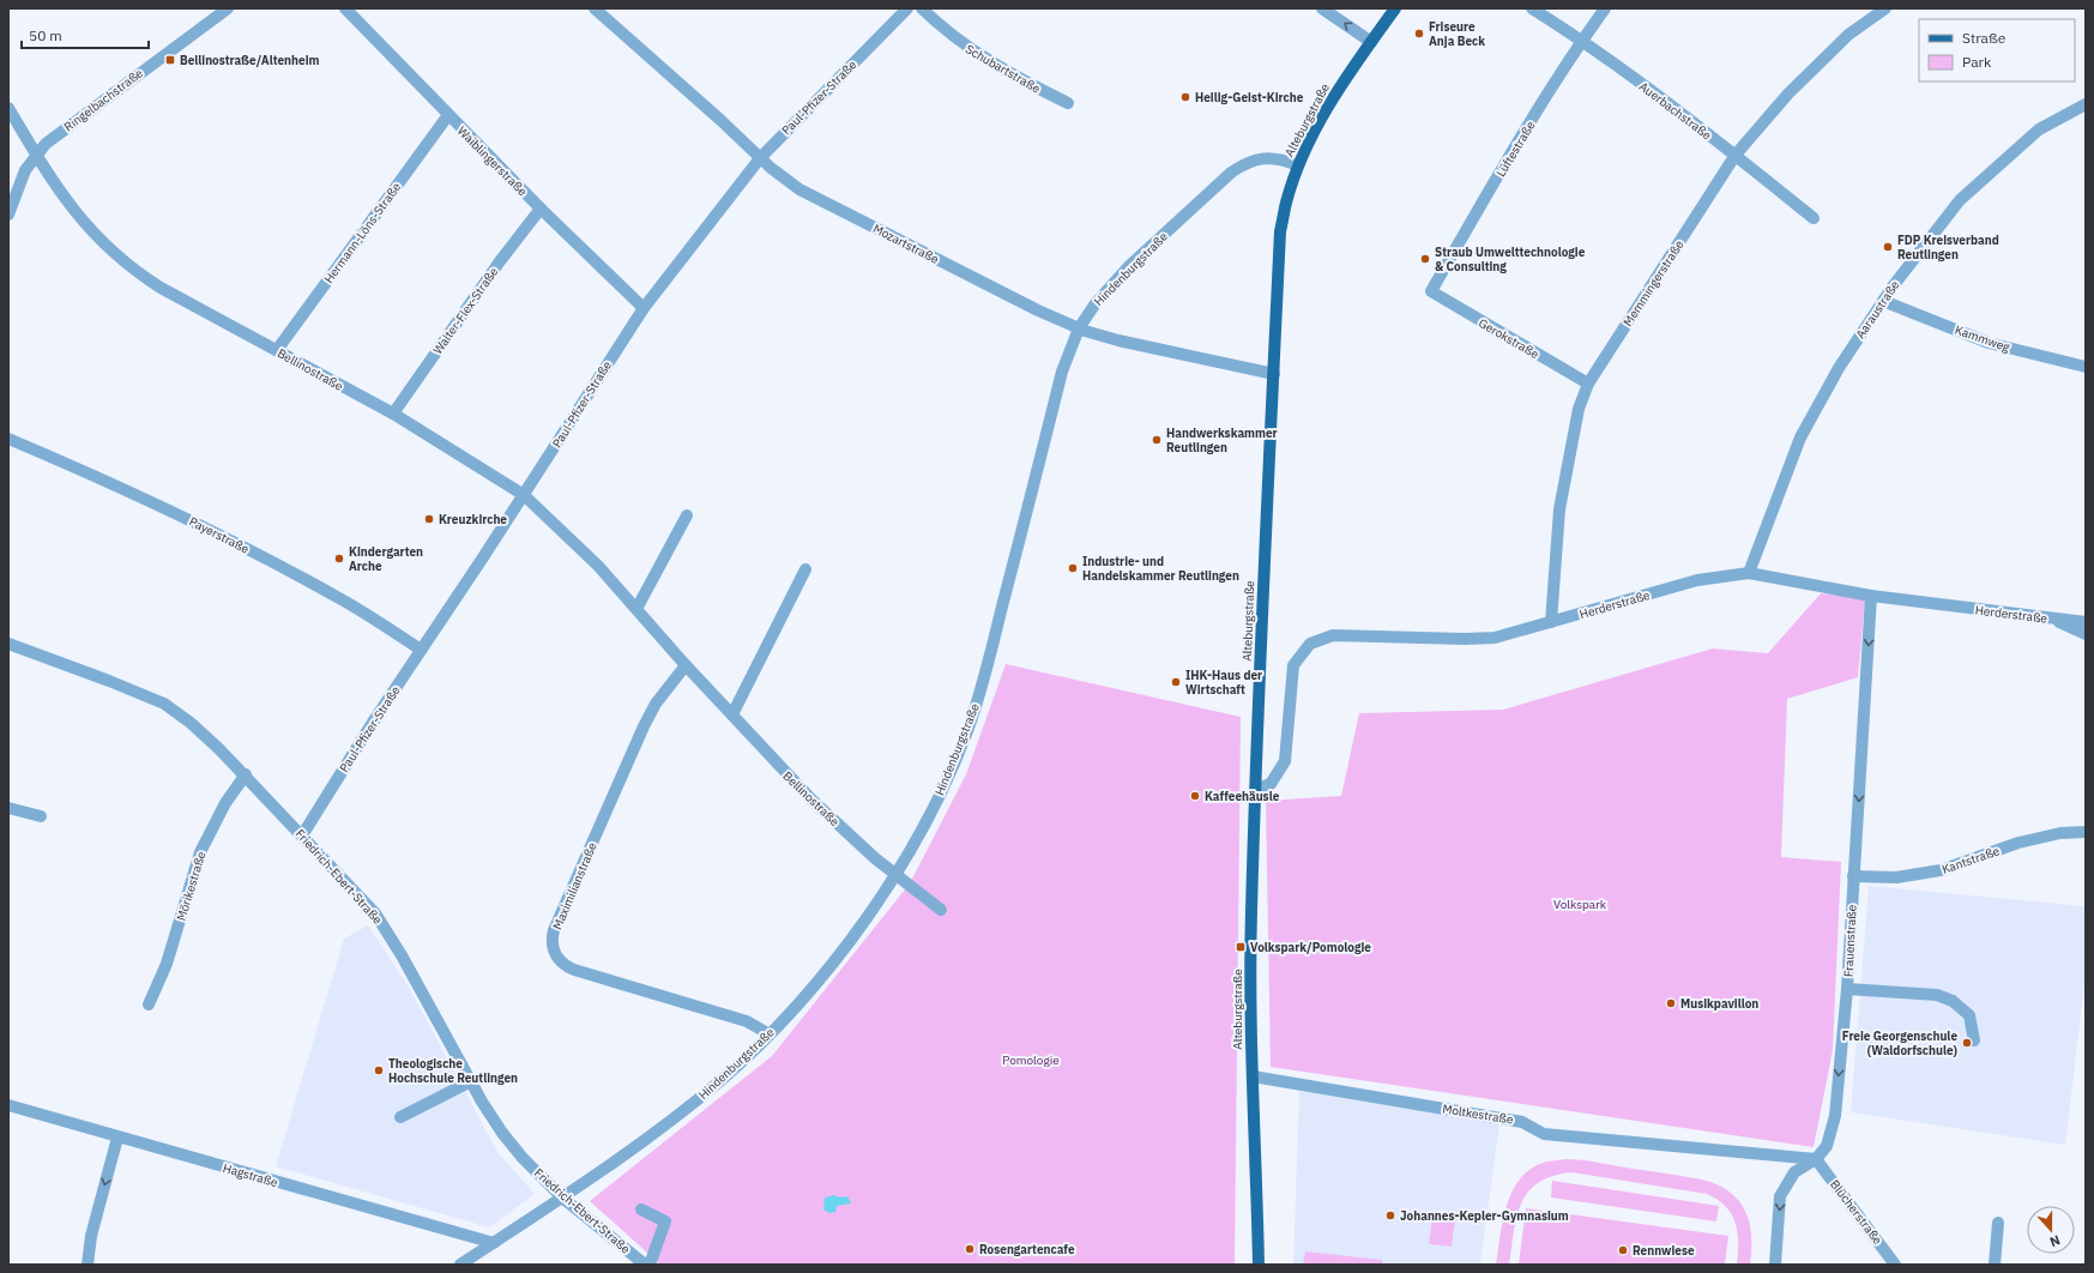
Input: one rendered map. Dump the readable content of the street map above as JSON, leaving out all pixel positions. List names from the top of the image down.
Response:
{
  "streets": {
    "main road": ["Alteburgstraße"],
    "street": [
      "Schubartstraße",
      "Paul-Pfizer-Straße",
      "Ringelbachstraße",
      "Auerbachstraße",
      "Lüftestraße",
      "Waiblingerstraße",
      "Hermann-Löns-Straße",
      "Mozartstraße",
      "Hindenburgstraße",
      "Memmingerstraße",
      "Aaraustraße",
      "Walter-Flex-Straße",
      "Gerokstraße",
      "Kammweg",
      "Bellinostraße",
      "Payerstraße",
      "Herderstraße",
      "Kantstraße",
      "Friedrich-Ebert-Straße",
      "Mörikestraße",
      "Maximilianstraße",
      "Frauenstraße",
      "Moltkestraße",
      "Hagstraße",
      "Blücherstraße"
    ]
  },
  "crossings": [
    ["Paul-Pfizer-Straße", "Waiblingerstraße"],
    ["Paul-Pfizer-Straße", "Mozartstraße"],
    ["Paul-Pfizer-Straße", "Bellinostraße"],
    ["Paul-Pfizer-Straße", "Payerstraße"],
    ["Paul-Pfizer-Straße", "Friedrich-Ebert-Straße"],
    ["Ringelbachstraße", "Bellinostraße"],
    ["Auerbachstraße", "Lüftestraße"],
    ["Auerbachstraße", "Memmingerstraße"],
    ["Alteburgstraße", "Mozartstraße"],
    ["Alteburgstraße", "Hindenburgstraße"],
    ["Alteburgstraße", "Herderstraße"],
    ["Alteburgstraße", "Moltkestraße"],
    ["Lüftestraße", "Gerokstraße"],
    ["Waiblingerstraße", "Hermann-Löns-Straße"],
    ["Waiblingerstraße", "Walter-Flex-Straße"],
    ["Hermann-Löns-Straße", "Bellinostraße"],
    ["Mozartstraße", "Hindenburgstraße"],
    ["Hindenburgstraße", "Bellinostraße"],
    ["Hindenburgstraße", "Friedrich-Ebert-Straße"],
    ["Hindenburgstraße", "Maximilianstraße"],
    ["Hindenburgstraße", "Hagstraße"],
    ["Memmingerstraße", "Gerokstraße"],
    ["Memmingerstraße", "Herderstraße"],
    ["Aaraustraße", "Kammweg"],
    ["Aaraustraße", "Herderstraße"],
    ["Walter-Flex-Straße", "Bellinostraße"],
    ["Bellinostraße", "Maximilianstraße"],
    ["Herderstraße", "Frauenstraße"],
    ["Kantstraße", "Frauenstraße"],
    ["Friedrich-Ebert-Straße", "Mörikestraße"],
    ["Frauenstraße", "Moltkestraße"],
    ["Frauenstraße", "Blücherstraße"],
    ["Moltkestraße", "Blücherstraße"]
  ],
  "one_way": ["Frauenstraße"],
  "parks": ["Volkspark", "Pomologie"],
  "places": {
    "other": [
      "Friseure Anja Beck",
      "Heilig-Geist-Kirche",
      "FDP Kreisverband Reutlingen",
      "Straub Umwelttechnologie & Consulting",
      "Handwerkskammer Reutlingen",
      "Kreuzkirche",
      "Kindergarten Arche",
      "Industrie- und Handelskammer Reutlingen",
      "IHK-Haus der Wirtschaft",
      "Kaffeehäusle",
      "Musikpavillon",
      "Freie Georgenschule (Waldorfschule)",
      "Theologische Hochschule Reutlingen",
      "Johannes-Kepler-Gymnasium",
      "Rosengartencafe",
      "Rennwiese"
    ],
    "transit": ["Bellinostraße/Altenheim", "Volkspark/Pomologie"]
  },
  "legend": ["Straße", "Park"],
  "scale_bar": "50 m",
  "north": "bottom"
}
